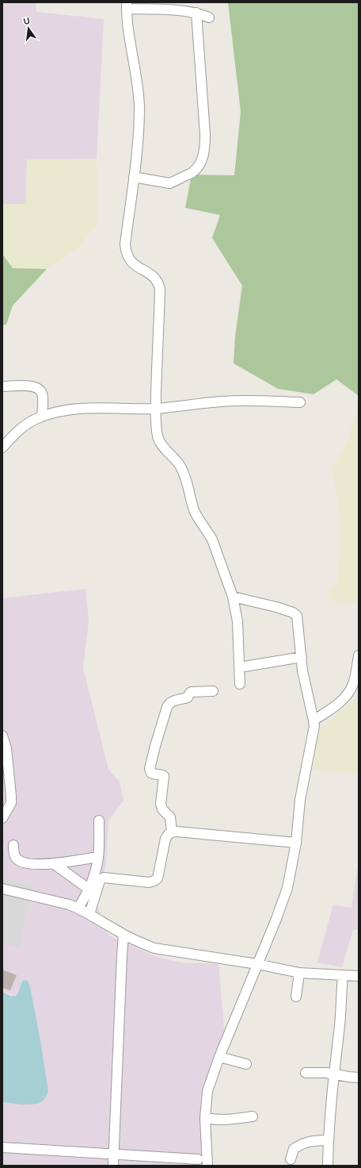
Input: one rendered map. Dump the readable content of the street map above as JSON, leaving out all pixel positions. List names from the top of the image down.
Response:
{
  "north": "top"
}
